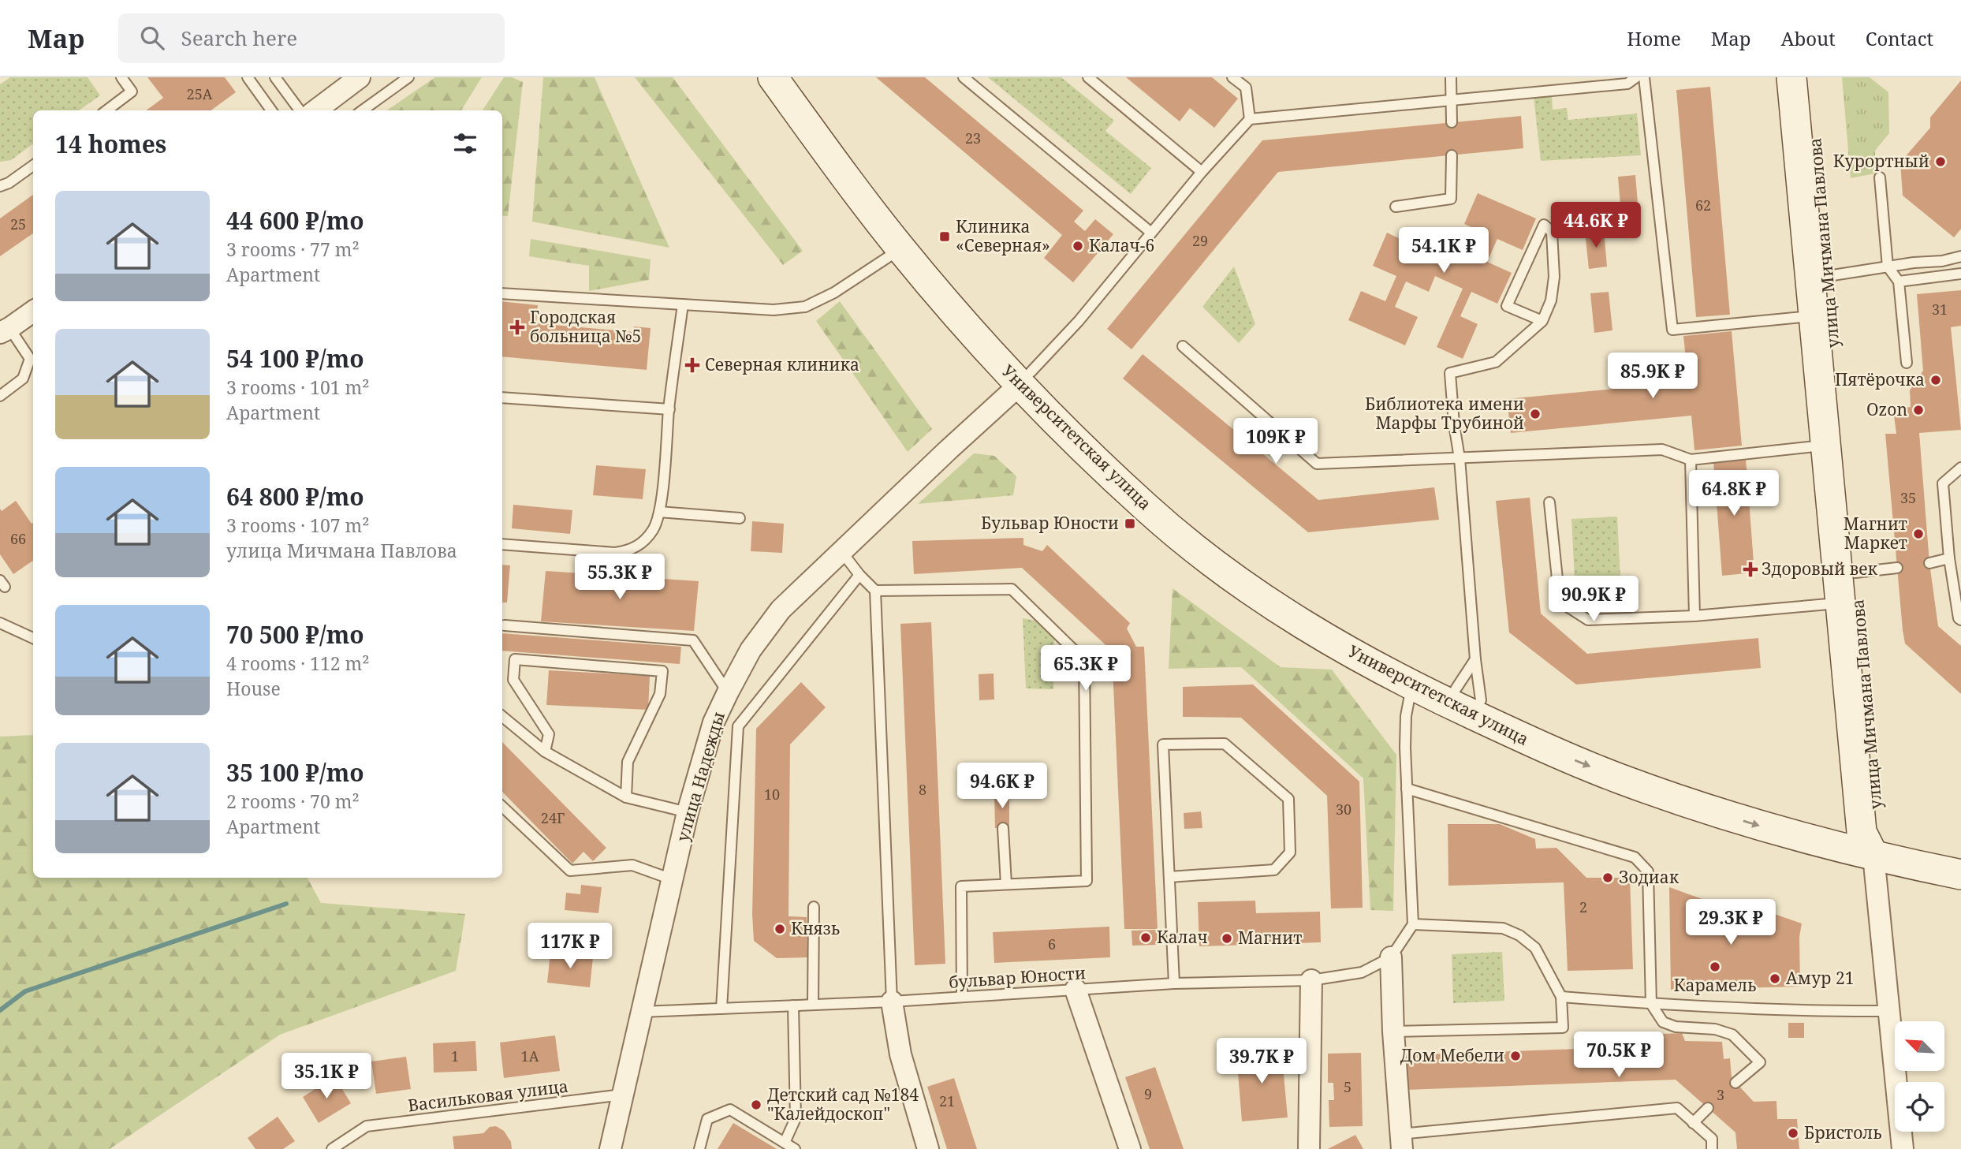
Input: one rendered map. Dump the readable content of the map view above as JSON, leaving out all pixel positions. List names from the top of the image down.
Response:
{
  "streets": {
    "main road": ["улица Мичмана Павлова", "Университетская улица"],
    "street": ["улица Надежды"],
    "lane": ["бульвар Юности", "Васильковая улица"]
  },
  "crossings": [
    ["улица Мичмана Павлова", "Университетская улица"],
    ["Университетская улица", "улица Надежды"],
    ["улица Надежды", "бульвар Юности"],
    ["улица Надежды", "Васильковая улица"]
  ],
  "places": {
    "other": [
      "Курортный",
      "Калач-6",
      "Пятёрочка",
      "Ozon",
      "Библиотека имени Марфы Трубиной",
      "Магнит Маркет",
      "Зодиак",
      "Князь",
      "Калач",
      "Магнит",
      "Карамель",
      "Амур 21",
      "Дом Мебели",
      "Детский сад №184 \"Калейдоскоп\"",
      "Бристоль"
    ],
    "transit": ["Клиника «Северная»", "Бульвар Юности"],
    "health": ["Городская больница №5", "Северная клиника", "Здоровый век"]
  },
  "house_numbers": [
    "25А",
    "23",
    "62",
    "25",
    "29",
    "31",
    "35",
    "66",
    "8",
    "10",
    "30",
    "24Г",
    "2",
    "6",
    "1",
    "1А",
    "5",
    "9",
    "3",
    "21"
  ],
  "north": "top left",
  "page": {
    "header": "Map",
    "search": "Search here",
    "nav": [
      "Home",
      "Map",
      "About",
      "Contact"
    ],
    "heading": "14 homes",
    "list": [
      {
        "name": "44 600 ₽/mo",
        "note": "3 rooms · 77 m² · Apartment"
      },
      {
        "name": "54 100 ₽/mo",
        "note": "3 rooms · 101 m² · Apartment"
      },
      {
        "name": "64 800 ₽/mo",
        "note": "3 rooms · 107 m² · улица Мичмана Павлова"
      },
      {
        "name": "70 500 ₽/mo",
        "note": "4 rooms · 112 m² · House"
      },
      {
        "name": "35 100 ₽/mo",
        "note": "2 rooms · 70 m² · Apartment"
      }
    ],
    "price": [
      "44.6K ₽",
      "54.1K ₽",
      "85.9K ₽",
      "109K ₽",
      "64.8K ₽",
      "55.3K ₽",
      "90.9K ₽",
      "65.3K ₽",
      "94.6K ₽",
      "29.3K ₽",
      "117K ₽",
      "70.5K ₽",
      "39.7K ₽",
      "35.1K ₽"
    ]
  }
}
